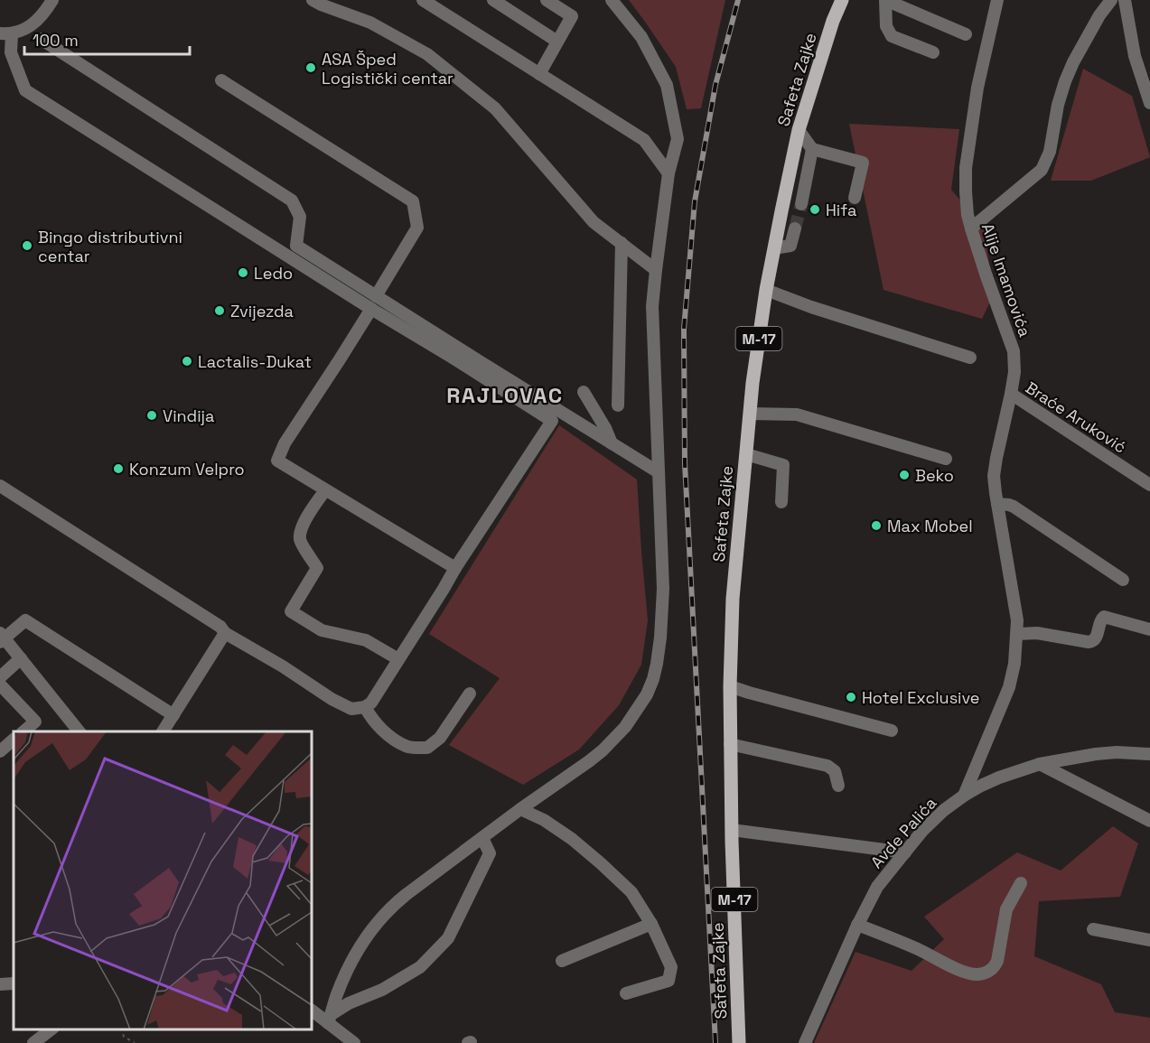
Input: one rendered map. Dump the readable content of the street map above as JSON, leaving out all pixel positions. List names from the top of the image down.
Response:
{
  "streets": {
    "main road": ["Safeta Zajke", "M-17"],
    "street": ["Alije Imamovića", "Braće Aruković", "Avde Palića"]
  },
  "crossings": [
    ["Alije Imamovića", "Braće Aruković"],
    ["Alije Imamovića", "Avde Palića"]
  ],
  "districts": ["RAJLOVAC"],
  "places": [
    "ASA Šped Logistički centar",
    "Hifa",
    "Bingo distributivni centar",
    "Ledo",
    "Zvijezda",
    "Lactalis-Dukat",
    "Vindija",
    "Konzum Velpro",
    "Beko",
    "Max Mobel",
    "Hotel Exclusive"
  ],
  "scale_bar": "100 m"
}
